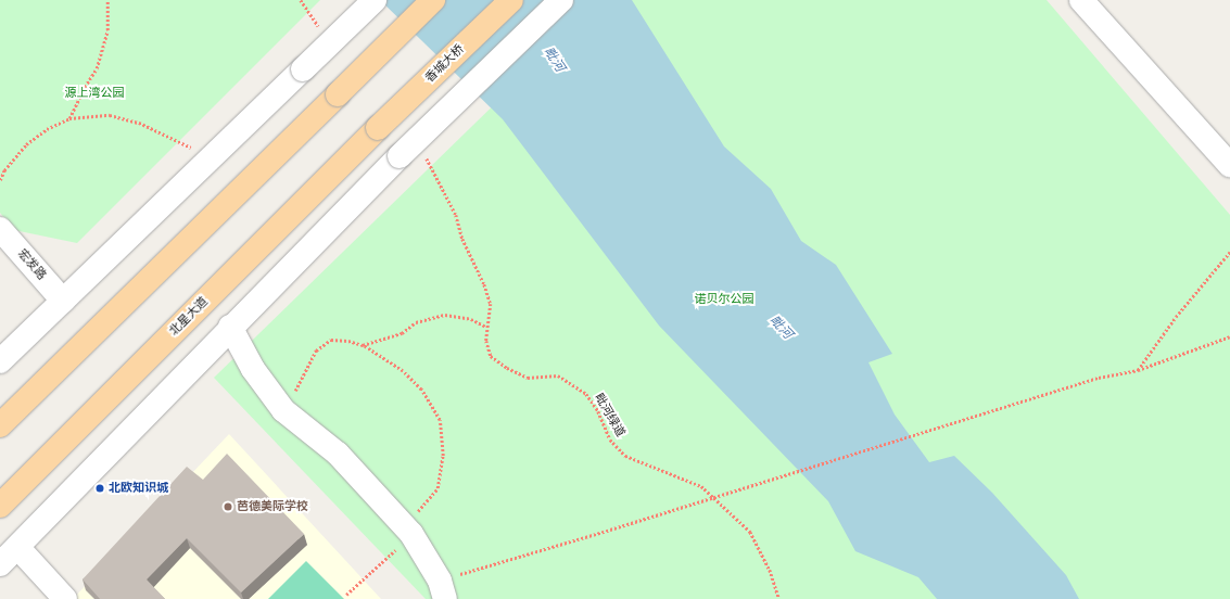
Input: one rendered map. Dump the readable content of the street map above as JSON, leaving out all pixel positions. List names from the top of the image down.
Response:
{
  "streets": {
    "main road": ["香城大桥", "北星大道"],
    "street": ["宏发路"],
    "path": ["毗河绿道"]
  },
  "crossings": [
    ["香城大桥", "北星大道"]
  ],
  "water": ["毗河"],
  "parks": ["源上湾公园", "诺贝尔公园"],
  "places": ["北欧知识城", "芭德美际学校"]
}
